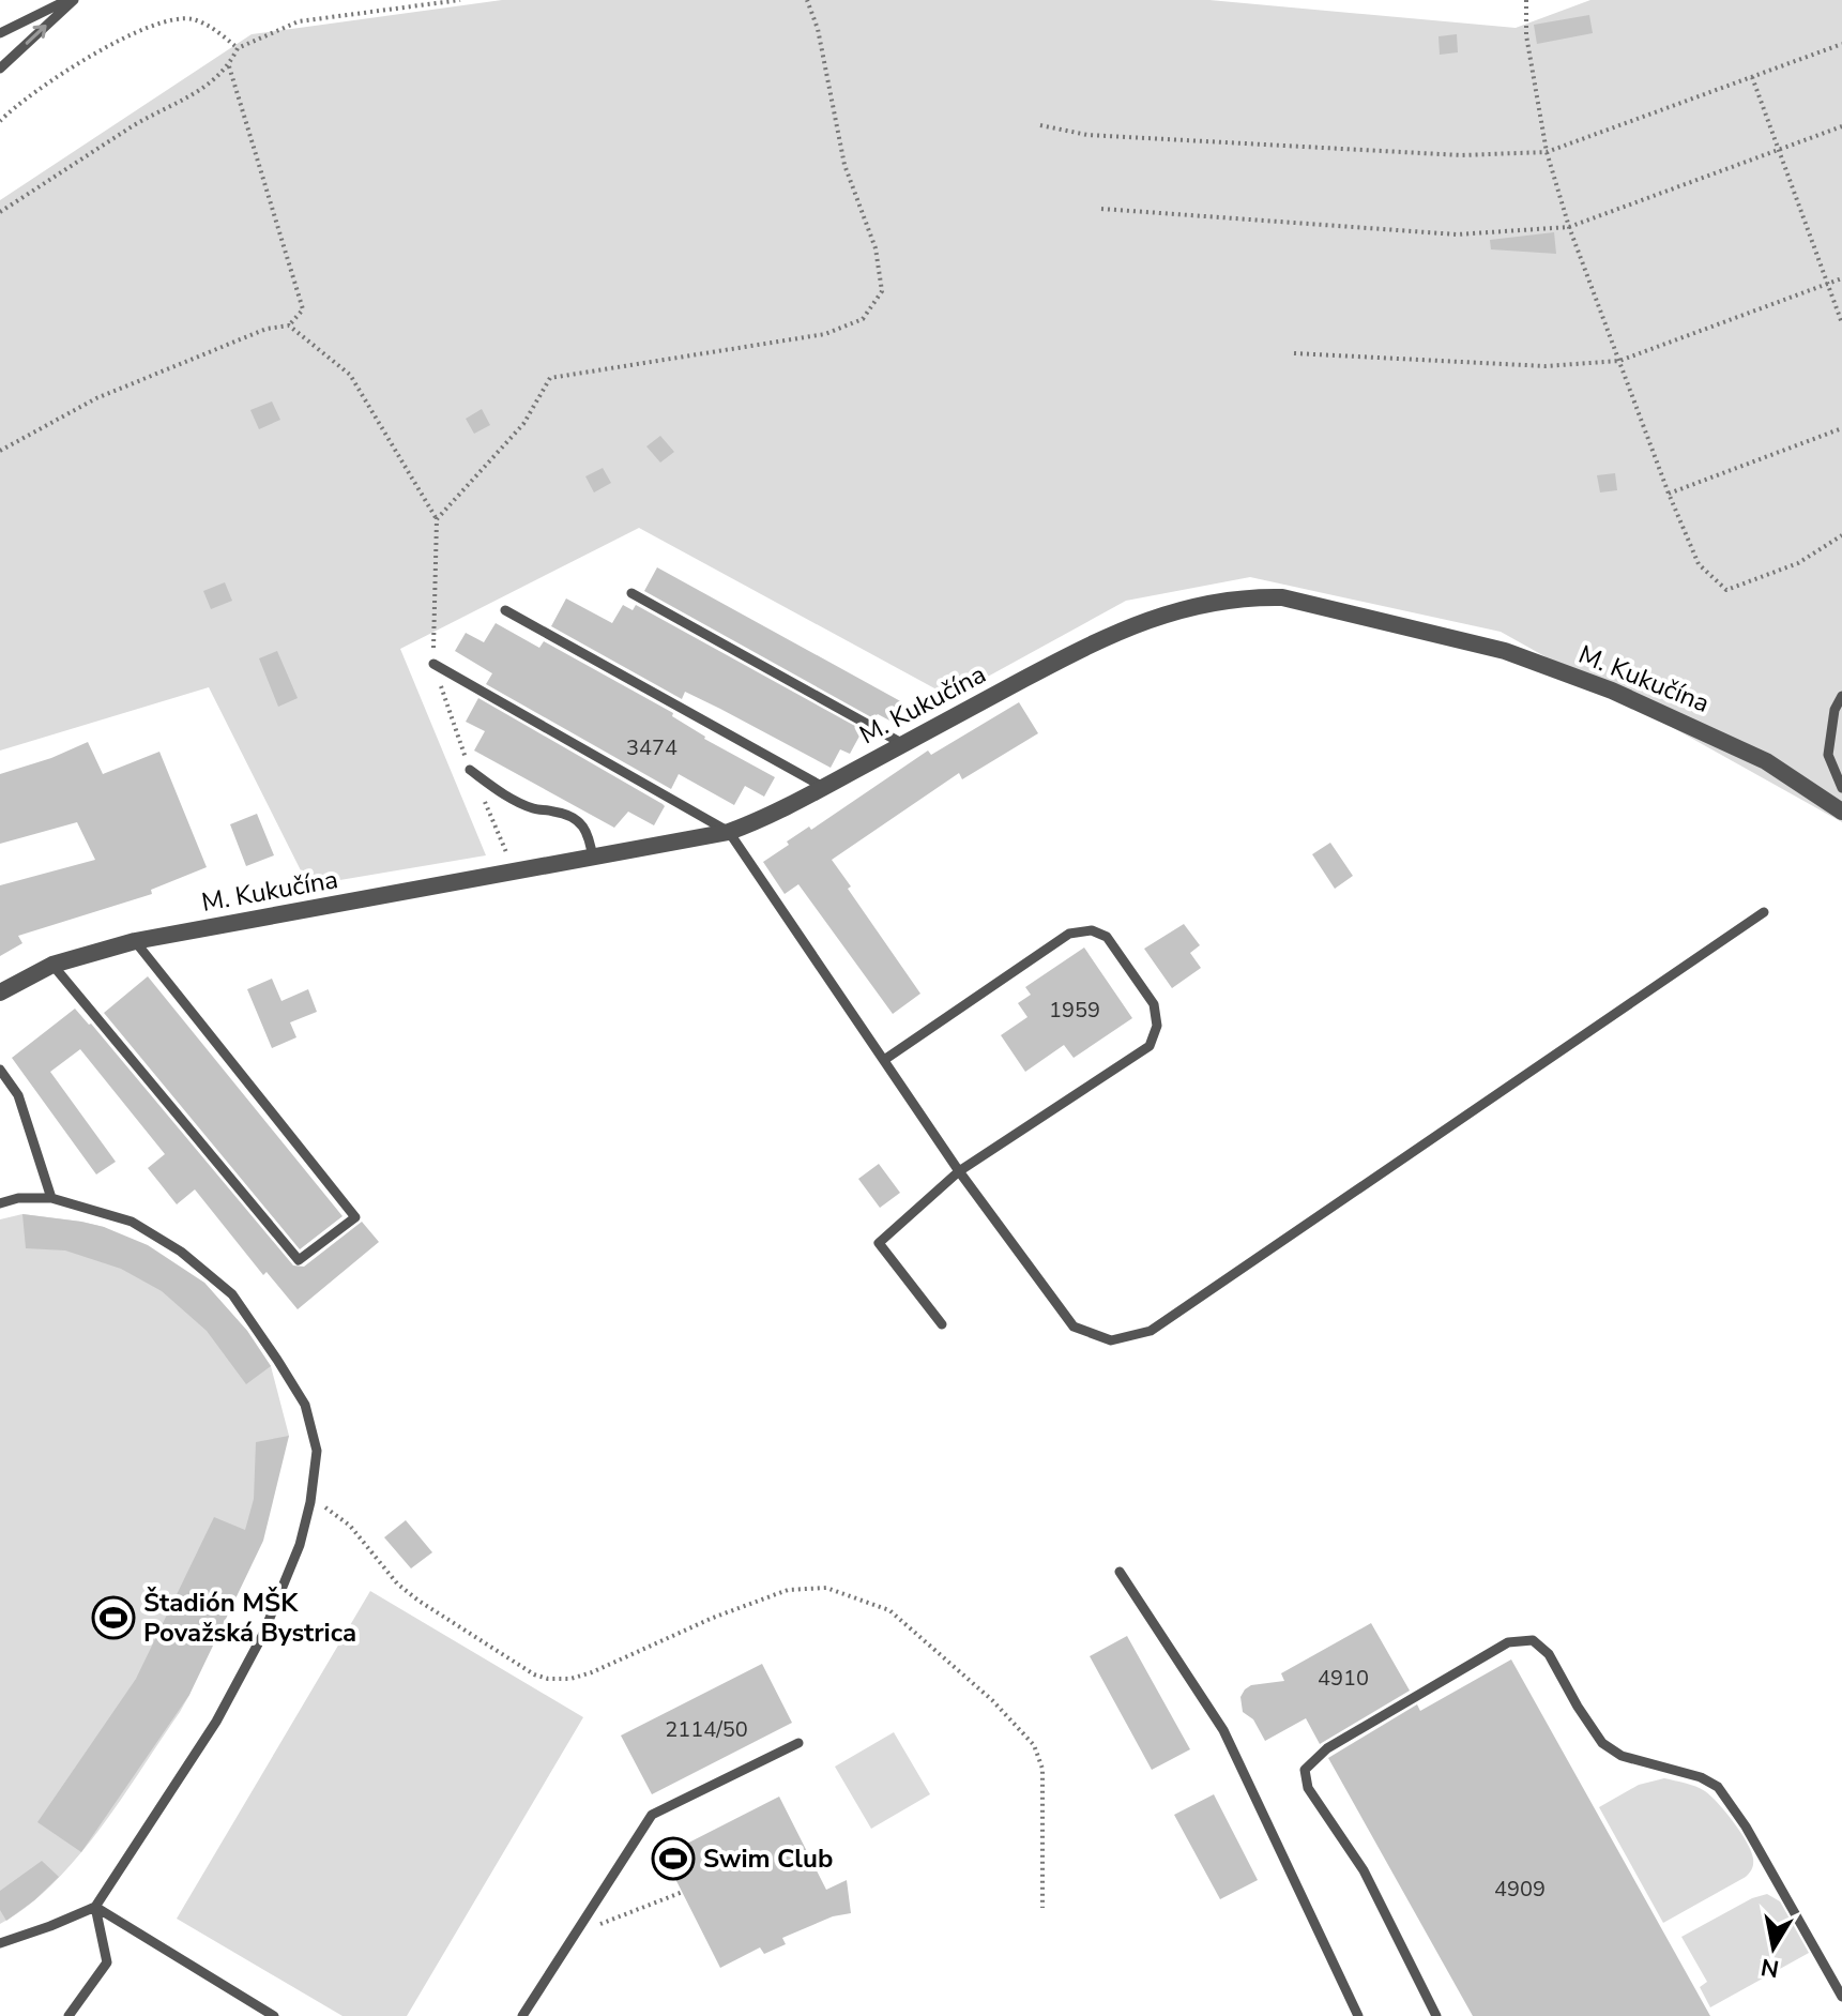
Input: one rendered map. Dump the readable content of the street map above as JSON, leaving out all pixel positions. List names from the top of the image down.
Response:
{
  "streets": {
    "street": ["M. Kukučína"]
  },
  "places": {
    "sports": ["Štadión MŠK Považská Bystrica", "Swim Club"]
  },
  "house_numbers": [
    "3474",
    "1959",
    "4910",
    "2114/50",
    "4909"
  ],
  "north": "bottom"
}
